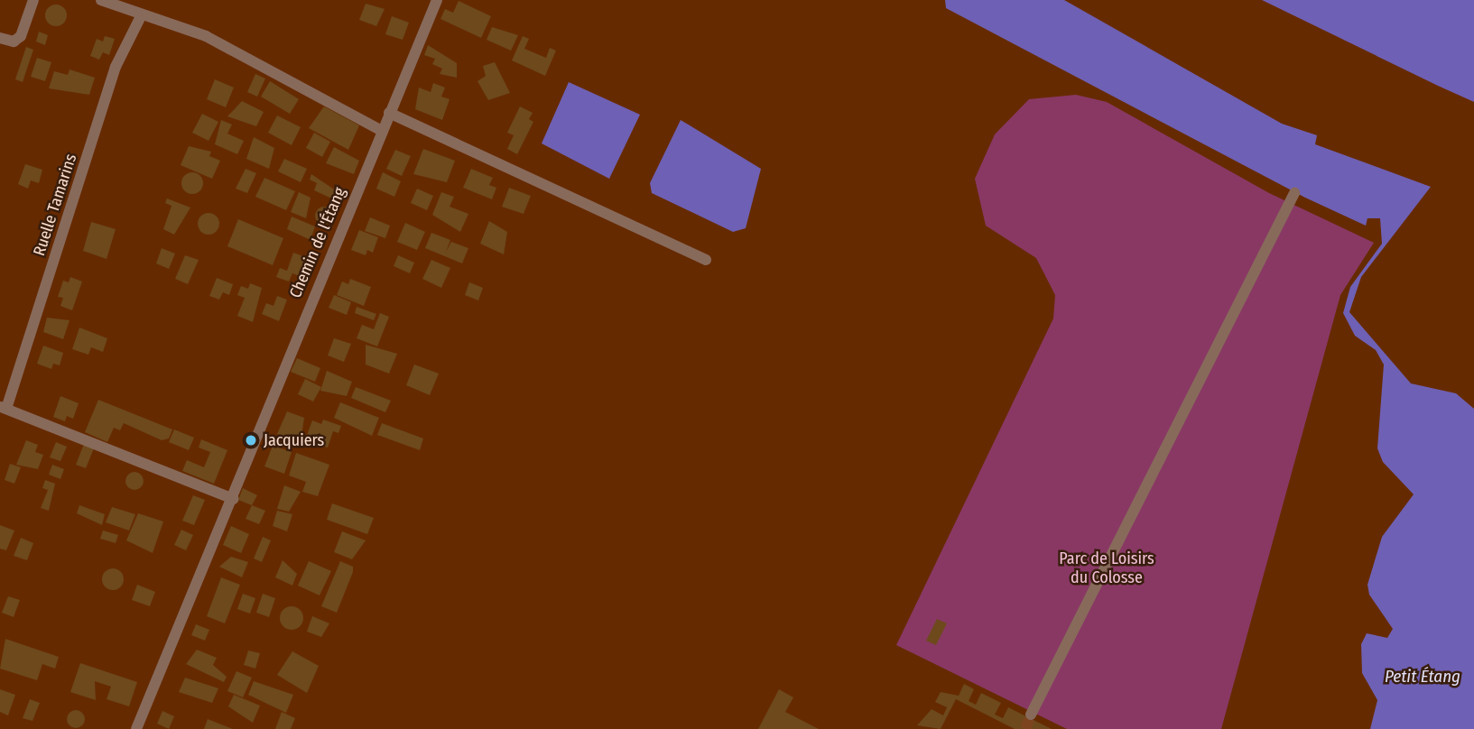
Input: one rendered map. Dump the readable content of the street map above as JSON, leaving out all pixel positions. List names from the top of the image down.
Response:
{
  "streets": {
    "street": ["Ruelle Tamarins", "Chemin de l'Étang"]
  },
  "water": ["Petit Étang"],
  "parks": ["Parc de Loisirs du Colosse"],
  "places": ["Jacquiers"]
}
